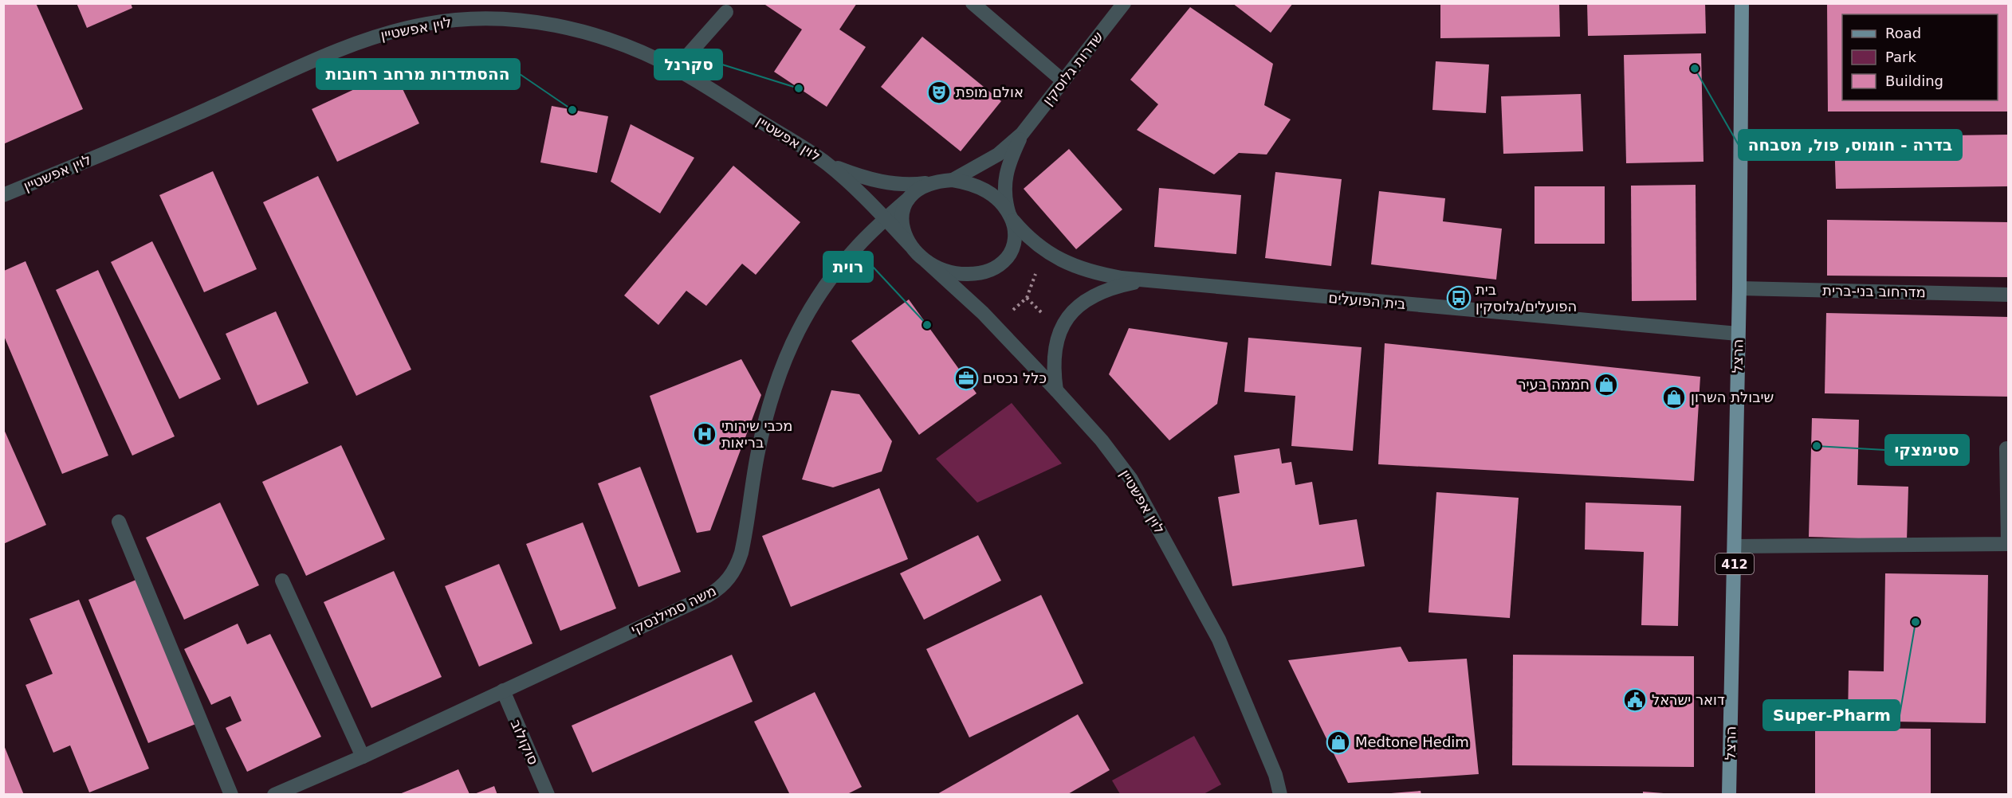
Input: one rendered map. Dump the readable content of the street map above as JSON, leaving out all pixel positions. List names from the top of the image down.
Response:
{
  "streets": {
    "main road": ["הרצל", "412"],
    "street": [
      "לוין אפשטיין",
      "שדרות גלוסקין",
      "מדרחוב בני-ברית",
      "בית הפועלים",
      "משה סמילנסקי",
      "סוקולוב"
    ]
  },
  "crossings": [
    ["לוין אפשטיין", "שדרות גלוסקין"],
    ["לוין אפשטיין", "בית הפועלים"],
    ["לוין אפשטיין", "משה סמילנסקי"],
    ["שדרות גלוסקין", "בית הפועלים"],
    ["שדרות גלוסקין", "משה סמילנסקי"],
    ["מדרחוב בני-ברית", "הרצל"],
    ["בית הפועלים", "הרצל"],
    ["בית הפועלים", "משה סמילנסקי"],
    ["משה סמילנסקי", "סוקולוב"]
  ],
  "places": {
    "other": [
      "בדרה - חומוס, פול, מסבחה",
      "סקרנל",
      "ההסתדרות מרחב רחובות",
      "רוית",
      "סטימצקי",
      "Super-Pharm"
    ],
    "theatre": ["אולם מופת"],
    "bus stop": ["בית הפועלים/גלוסקין"],
    "office": ["כלל נכסים"],
    "shop": ["חממה בעיר", "שיבולת השרון", "Medtone Hedim"],
    "hospital": ["מכבי שירותי בריאות"],
    "public building": ["דואר ישראל"]
  },
  "legend": ["Road", "Park", "Building"]
}
